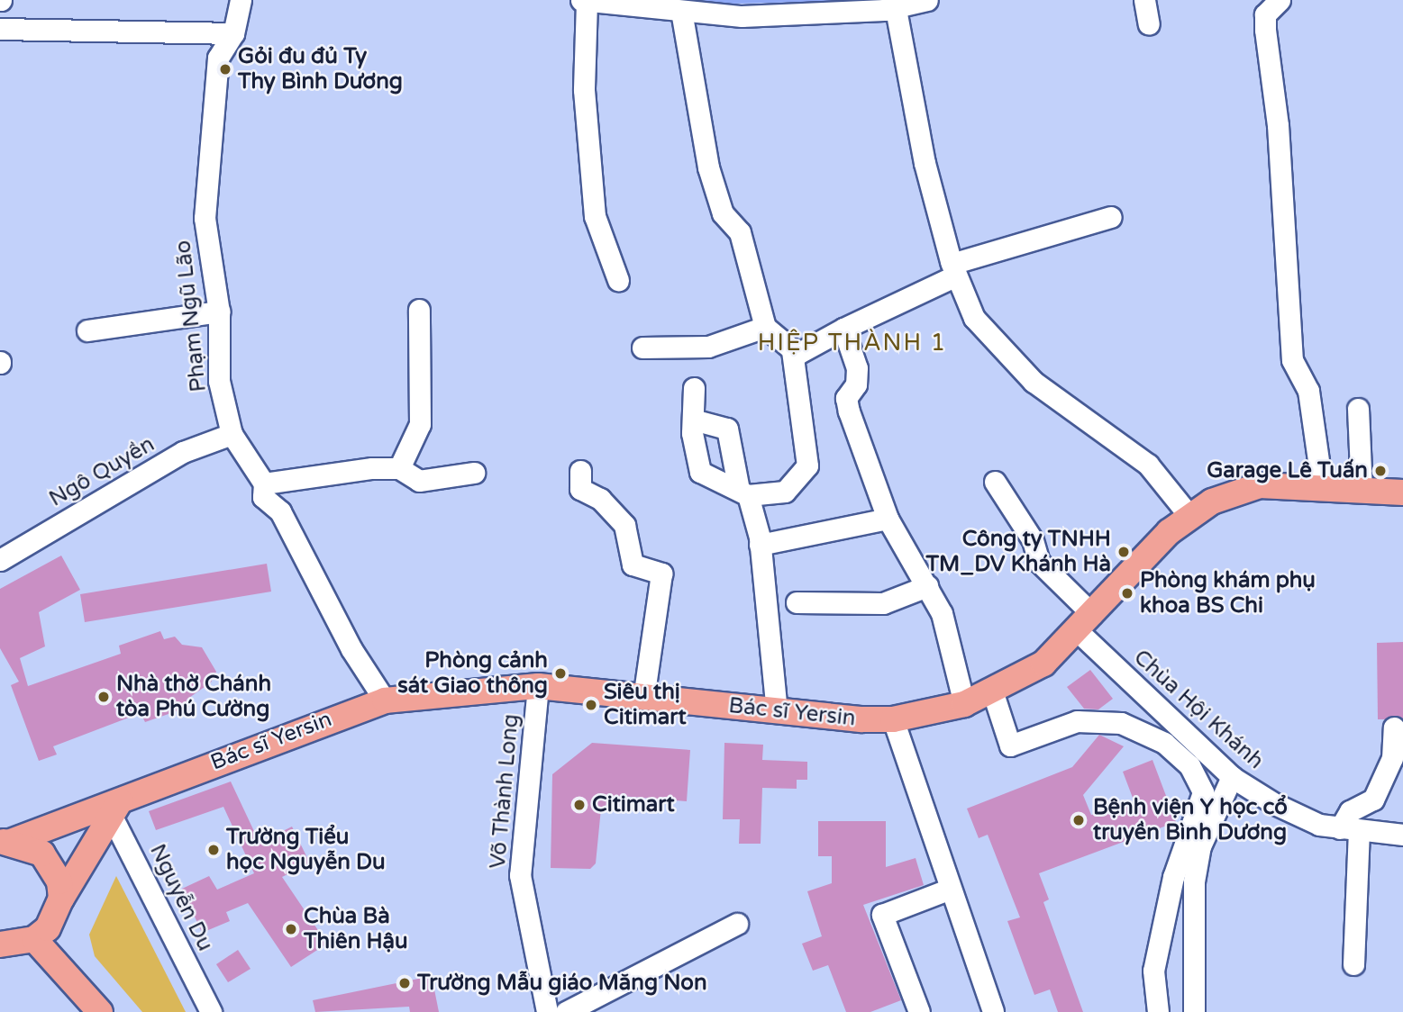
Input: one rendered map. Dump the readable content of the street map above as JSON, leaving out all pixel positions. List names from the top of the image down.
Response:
{
  "streets": {
    "main road": ["Bác sĩ Yersin"],
    "street": [
      "Phạm Ngũ Lão",
      "Ngô Quyền",
      "Chùa Hội Khánh",
      "Võ Thành Long",
      "Nguyễn Du"
    ]
  },
  "crossings": [
    ["Phạm Ngũ Lão", "Ngô Quyền"],
    ["Phạm Ngũ Lão", "Bác sĩ Yersin"],
    ["Chùa Hội Khánh", "Bác sĩ Yersin"],
    ["Bác sĩ Yersin", "Võ Thành Long"],
    ["Bác sĩ Yersin", "Nguyễn Du"]
  ],
  "districts": ["HIỆP THÀNH 1"],
  "places": [
    "Gỏi đu đủ Ty Thy Bình Dương",
    "Garage Lê Tuấn",
    "Công ty TNHH TM_DV Khánh Hà",
    "Phòng khám phụ khoa BS Chi",
    "Phòng cảnh sát Giao thông",
    "Nhà thờ Chánh tòa Phú Cường",
    "Siêu thị Citimart",
    "Citimart",
    "Bệnh viện Y học cổ truyền Bình Dương",
    "Trường Tiểu học Nguyễn Du",
    "Chùa Bà Thiên Hậu",
    "Trường Mẫu giáo Măng Non"
  ]
}
